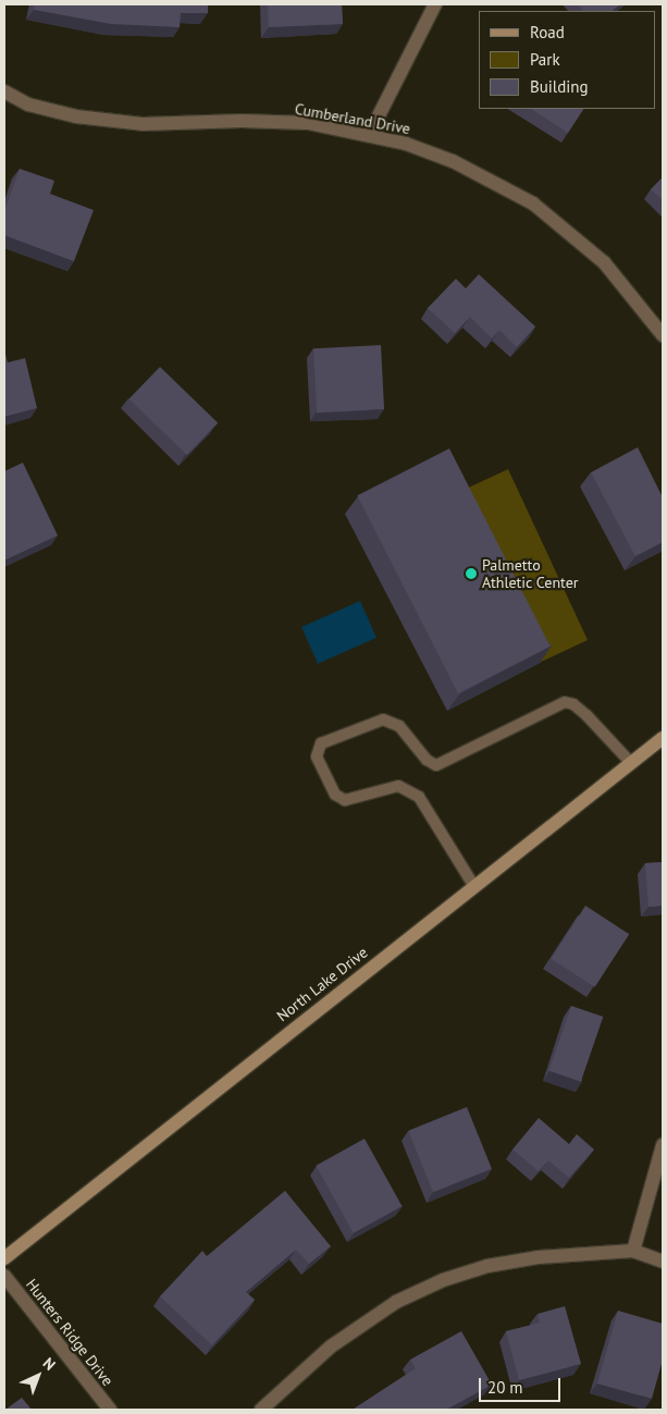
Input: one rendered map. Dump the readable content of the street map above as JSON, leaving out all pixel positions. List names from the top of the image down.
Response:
{
  "streets": {
    "main road": ["North Lake Drive"],
    "street": ["Cumberland Drive", "Hunters Ridge Drive"]
  },
  "places": ["Palmetto Athletic Center"],
  "legend": ["Road", "Park", "Building"],
  "scale_bar": "20 m",
  "north": "top right"
}
